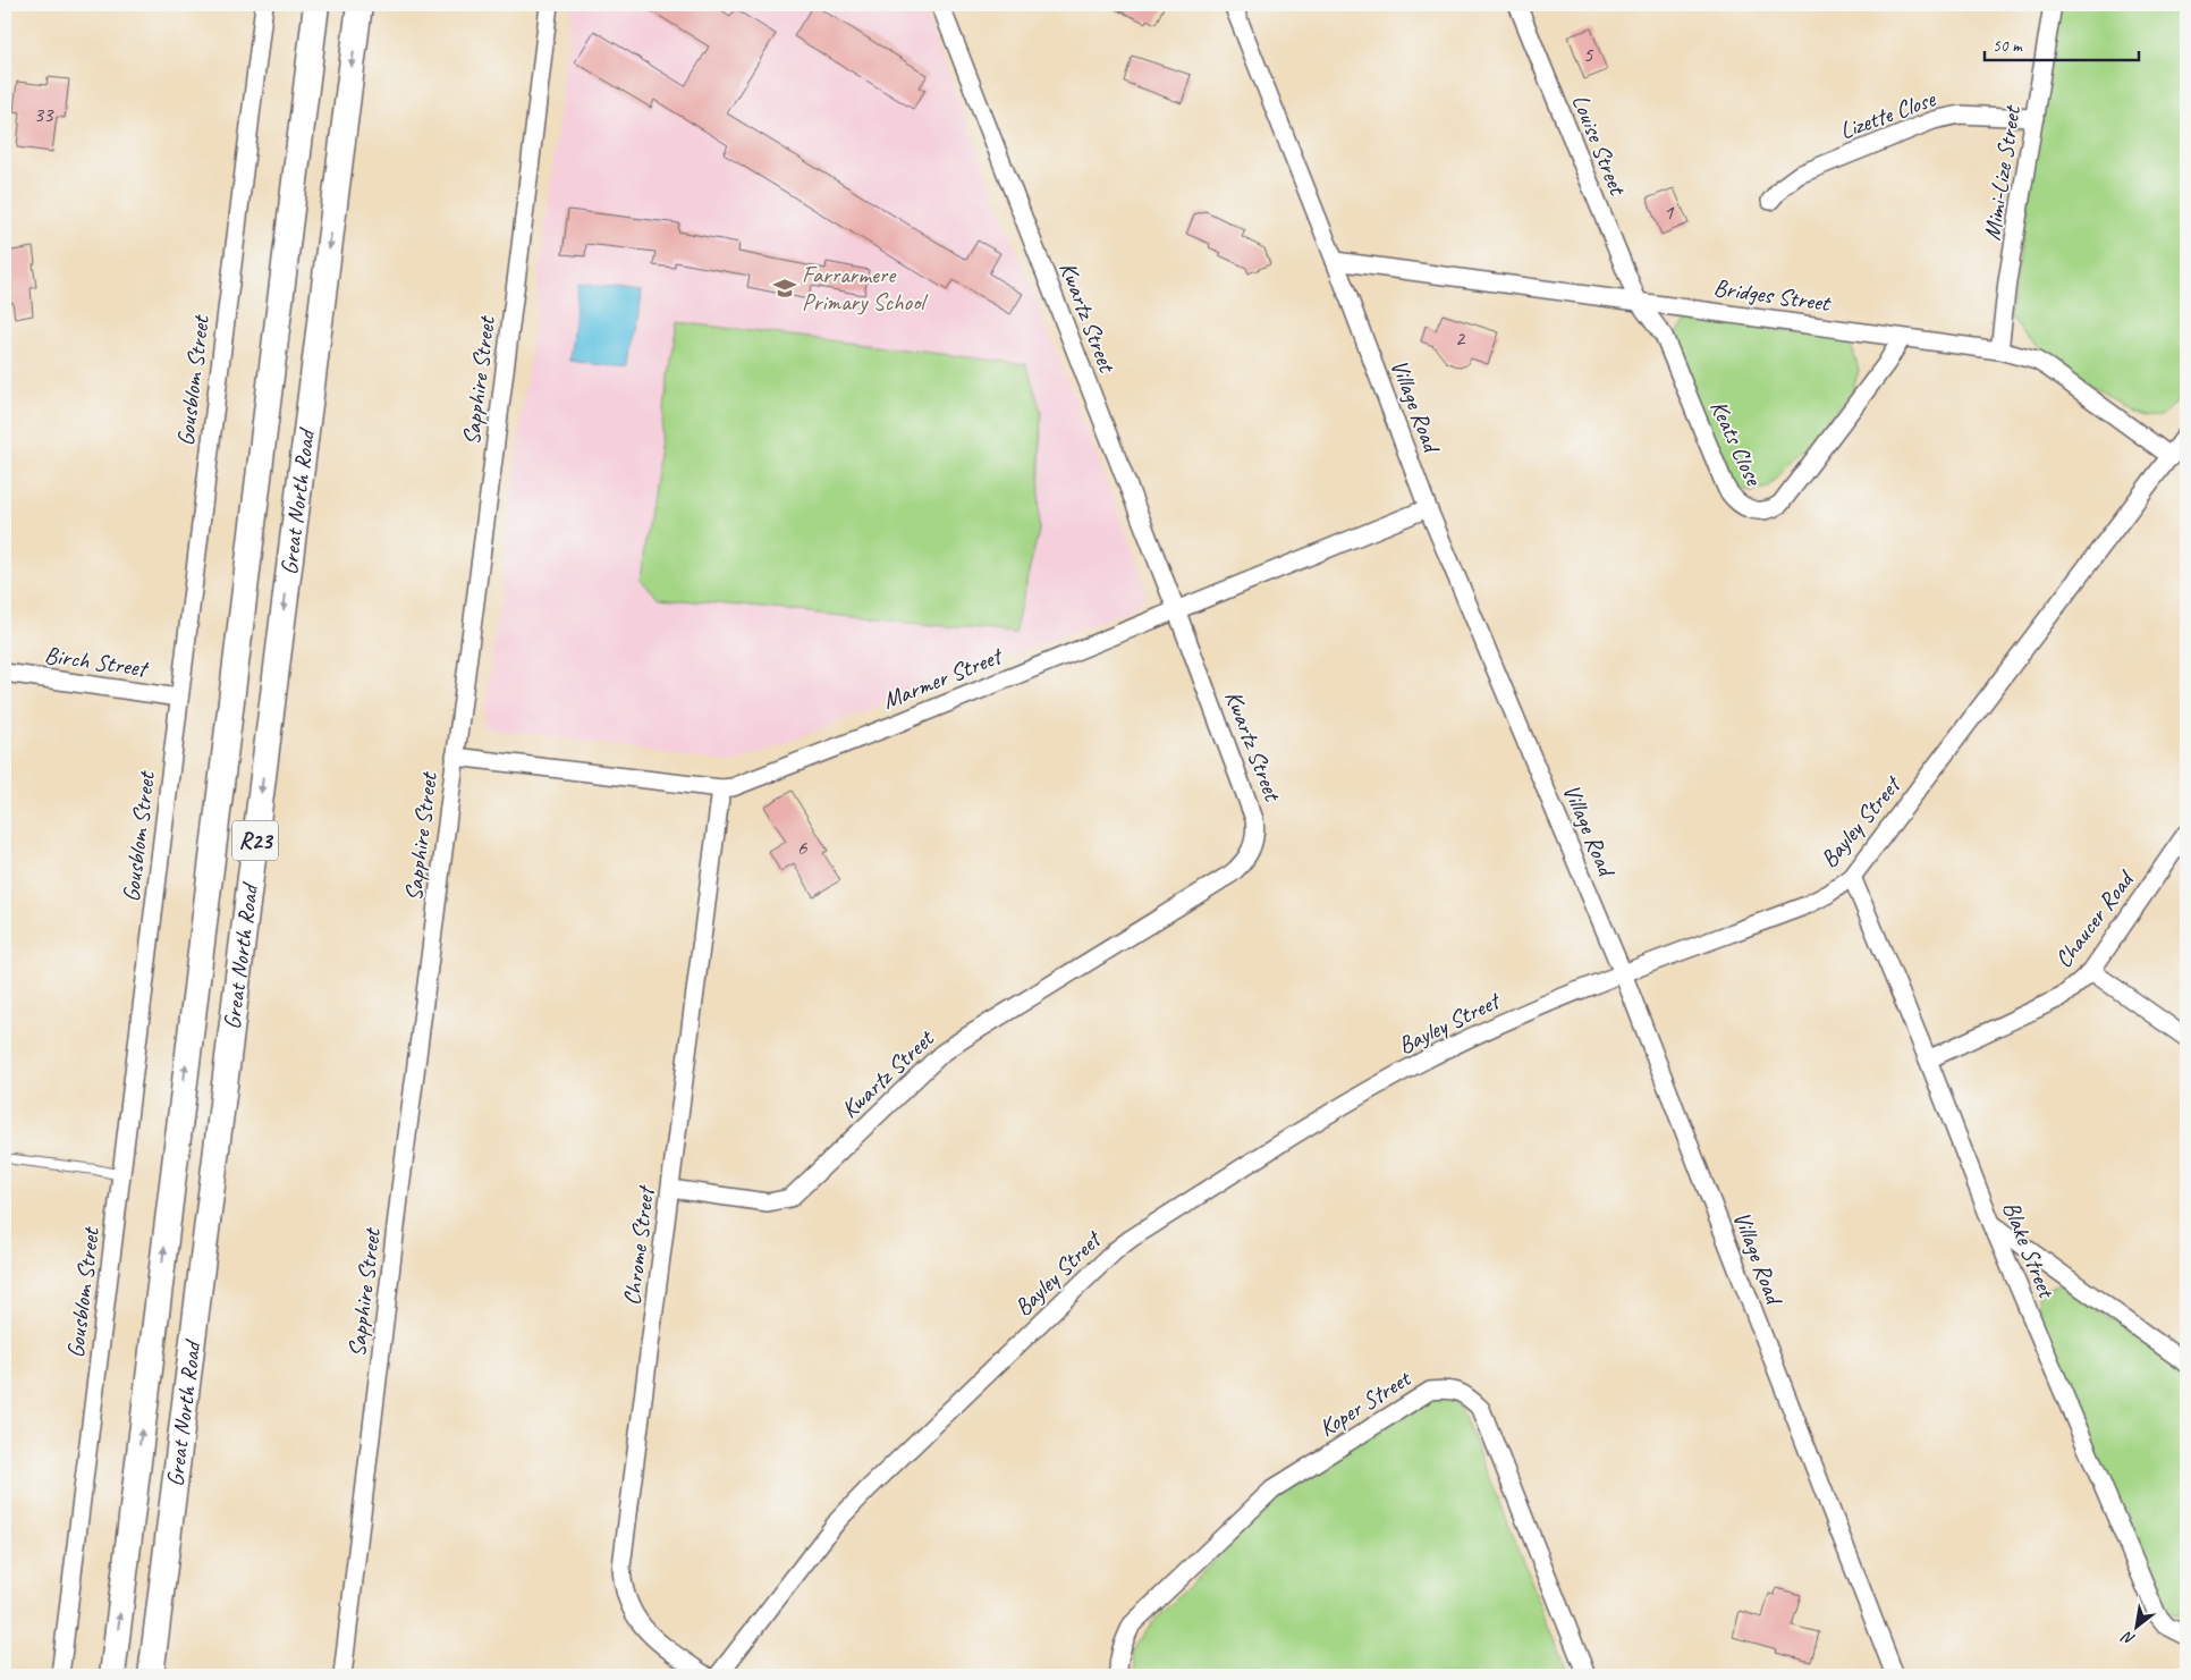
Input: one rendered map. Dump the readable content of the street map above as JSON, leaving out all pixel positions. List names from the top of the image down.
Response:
{
  "streets": {
    "main road": ["Great North Road", "R23"],
    "street": [
      "Lizette Close",
      "Louise Street",
      "Mimi-Lize Street",
      "Bridges Street",
      "Kwartz Street",
      "Gousblom Street",
      "Sapphire Street",
      "Village Road",
      "Keats Close",
      "Birch Street",
      "Marmer Street",
      "Bayley Street",
      "Chaucer Road",
      "Chrome Street",
      "Blake Street",
      "Koper Street"
    ]
  },
  "crossings": [
    ["Lizette Close", "Mimi-Lize Street"],
    ["Louise Street", "Bridges Street"],
    ["Louise Street", "Keats Close"],
    ["Mimi-Lize Street", "Bridges Street"],
    ["Bridges Street", "Village Road"],
    ["Bridges Street", "Keats Close"],
    ["Bridges Street", "Bayley Street"],
    ["Kwartz Street", "Marmer Street"],
    ["Kwartz Street", "Chrome Street"],
    ["Gousblom Street", "Birch Street"],
    ["Sapphire Street", "Marmer Street"],
    ["Village Road", "Marmer Street"],
    ["Village Road", "Bayley Street"],
    ["Marmer Street", "Chrome Street"],
    ["Bayley Street", "Blake Street"],
    ["Chaucer Road", "Blake Street"]
  ],
  "places": {
    "school or university": ["Farrarmere Primary School"]
  },
  "house_numbers": [
    "5",
    "33",
    "1",
    "2",
    "6"
  ],
  "scale_bar": "50 m",
  "north": "bottom left"
}
